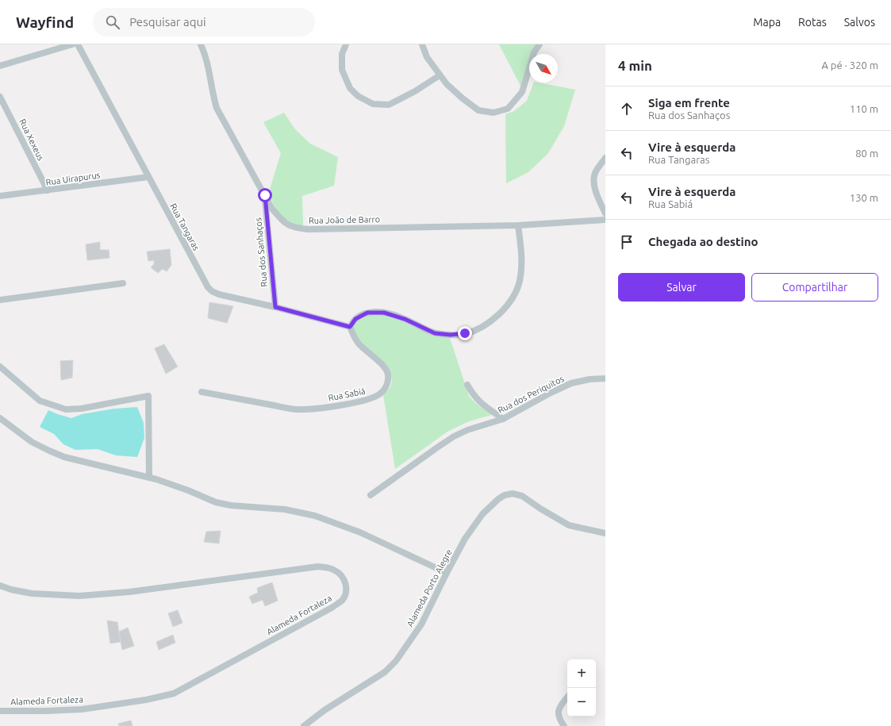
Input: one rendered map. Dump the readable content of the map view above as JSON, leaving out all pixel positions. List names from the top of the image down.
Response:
{
  "streets": {
    "street": [
      "Rua Xexeus",
      "Rua Uirapurus",
      "Rua João de Barro",
      "Rua Tangaras",
      "Rua dos Sanhaços",
      "Rua Sabiá",
      "Rua dos Periquitos",
      "Alameda Porto Alegre",
      "Alameda Fortaleza"
    ]
  },
  "crossings": [
    ["Rua Xexeus", "Rua Uirapurus"],
    ["Rua Uirapurus", "Rua Tangaras"],
    ["Rua João de Barro", "Rua dos Sanhaços"],
    ["Rua Tangaras", "Rua dos Sanhaços"],
    ["Rua Tangaras", "Rua Sabiá"]
  ],
  "north": "bottom right",
  "page": {
    "header": "Wayfind",
    "search": "Pesquisar aqui",
    "nav": ["Mapa", "Rotas", "Salvos"],
    "heading": ["4 min", "A pé · 320 m"],
    "list": [
      ["Siga em frente", "Rua dos Sanhaços", "110 m"],
      ["Vire à esquerda", "Rua Tangaras", "80 m"],
      ["Vire à esquerda", "Rua Sabiá", "130 m"],
      "Chegada ao destino"
    ],
    "buttons": ["Salvar", "Compartilhar"],
    "map_buttons": ["+", "−"]
  }
}
